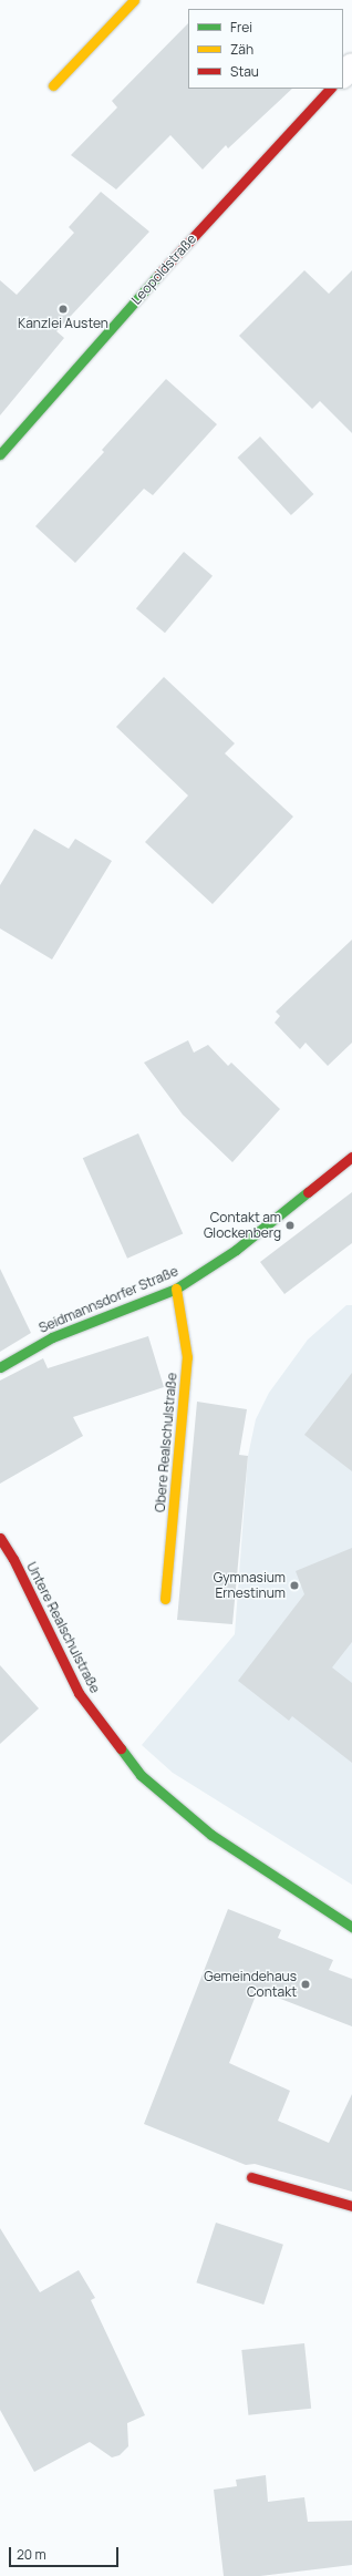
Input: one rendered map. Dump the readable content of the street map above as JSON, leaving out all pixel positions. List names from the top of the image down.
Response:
{
  "streets": {
    "street": [
      "Leopoldstraße",
      "Seidmannsdorfer Straße",
      "Obere Realschulstraße",
      "Untere Realschulstraße"
    ]
  },
  "crossings": [
    ["Seidmannsdorfer Straße", "Obere Realschulstraße"]
  ],
  "places": [
    "Kanzlei Austen",
    "Contakt am Glockenberg",
    "Gymnasium Ernestinum",
    "Gemeindehaus Contakt"
  ],
  "legend": ["Frei", "Zäh", "Stau"],
  "scale_bar": "20 m"
}
